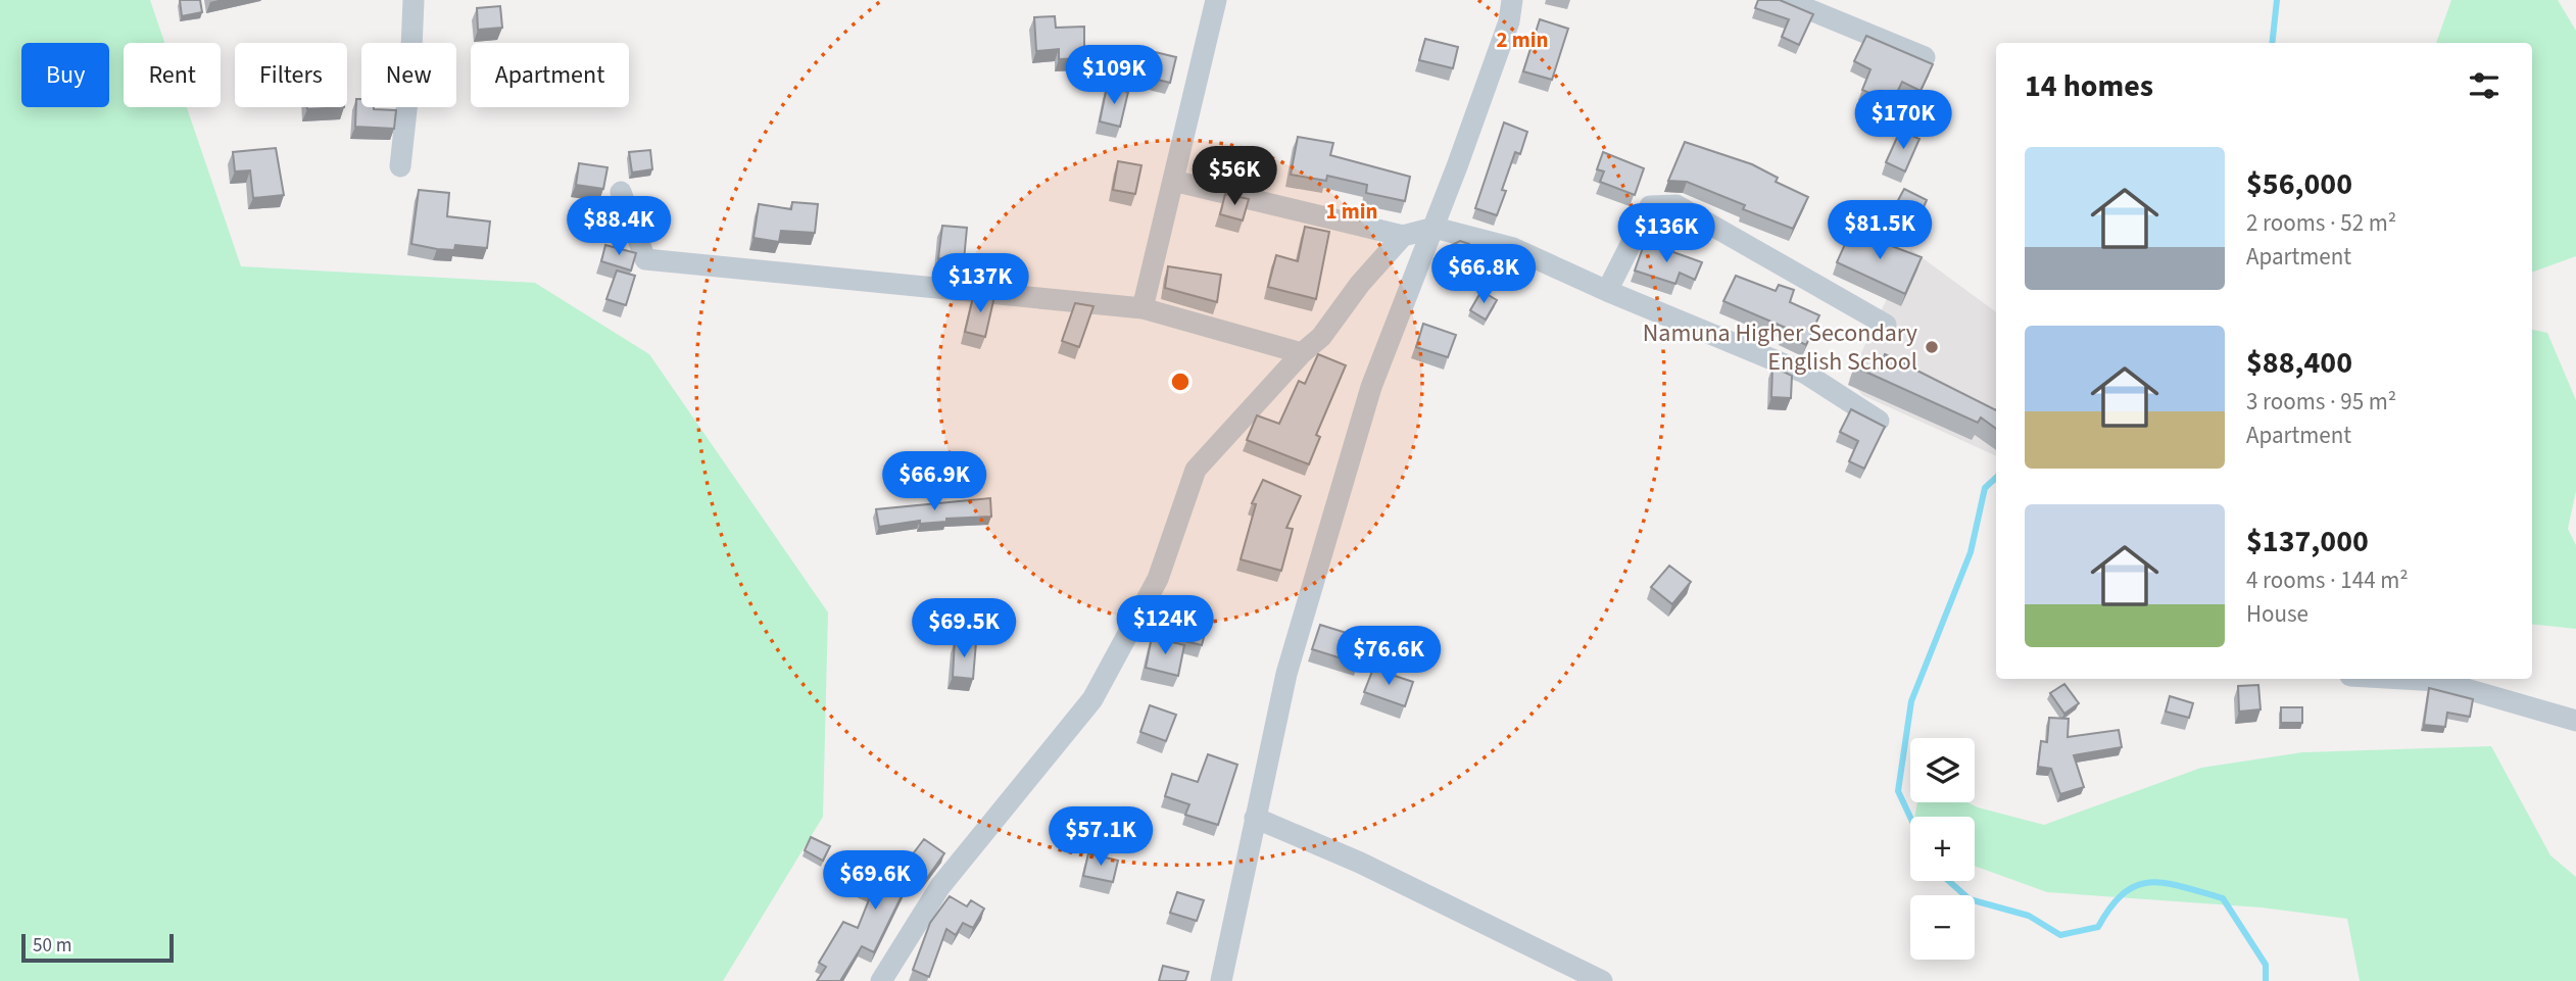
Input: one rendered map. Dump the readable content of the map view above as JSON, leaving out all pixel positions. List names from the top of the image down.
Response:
{
  "places": ["Namuna Higher Secondary English School"],
  "scale_bar": "50 m",
  "page": {
    "chip": [
      "Buy",
      "Rent",
      "Filters",
      "New",
      "Apartment"
    ],
    "heading": "14 homes",
    "price": [
      "$109K",
      "$170K",
      "$56K",
      "$88.4K",
      "$81.5K",
      "$136K",
      "$66.8K",
      "$137K",
      "$66.9K",
      "$124K",
      "$69.5K",
      "$76.6K",
      "$57.1K",
      "$69.6K"
    ],
    "list": [
      {
        "name": "$56,000",
        "note": "2 rooms · 52 m² · Apartment"
      },
      {
        "name": "$88,400",
        "note": "3 rooms · 95 m² · Apartment"
      },
      {
        "name": "$137,000",
        "note": "4 rooms · 144 m² · House"
      }
    ],
    "map_buttons": ["+", "−"],
    "scale": "50 m"
  },
  "rings": ["2 min", "1 min"]
}
